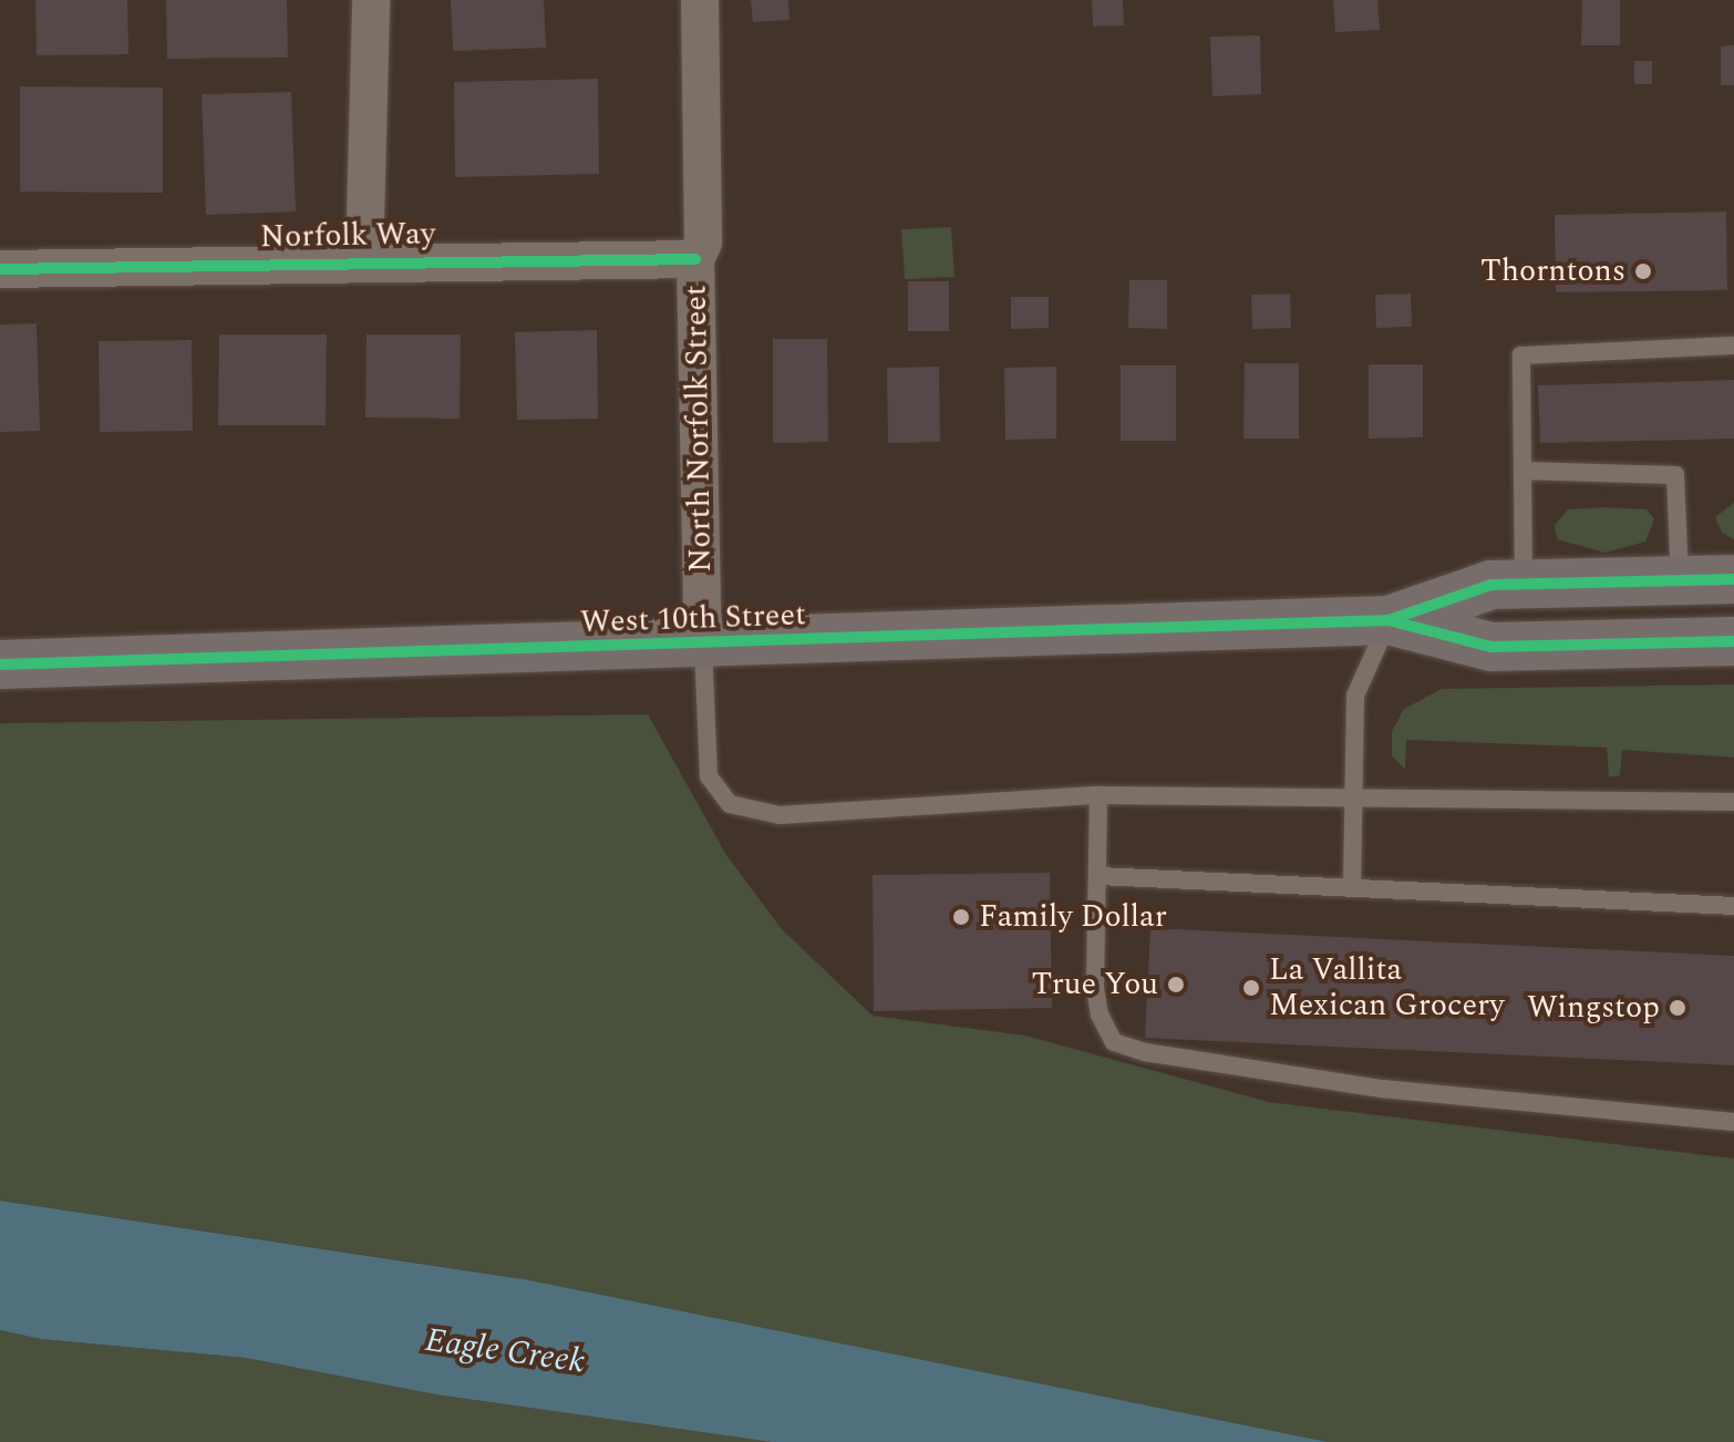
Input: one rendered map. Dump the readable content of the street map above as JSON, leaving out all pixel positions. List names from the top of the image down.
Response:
{
  "streets": {
    "main road": ["West 10th Street"],
    "street": ["Norfolk Way", "North Norfolk Street"]
  },
  "crossings": [
    ["Norfolk Way", "North Norfolk Street"],
    ["North Norfolk Street", "West 10th Street"]
  ],
  "water": ["Eagle Creek"],
  "places": [
    "Thorntons",
    "Family Dollar",
    "True You",
    "La Vallita Mexican Grocery",
    "Wingstop"
  ]
}
